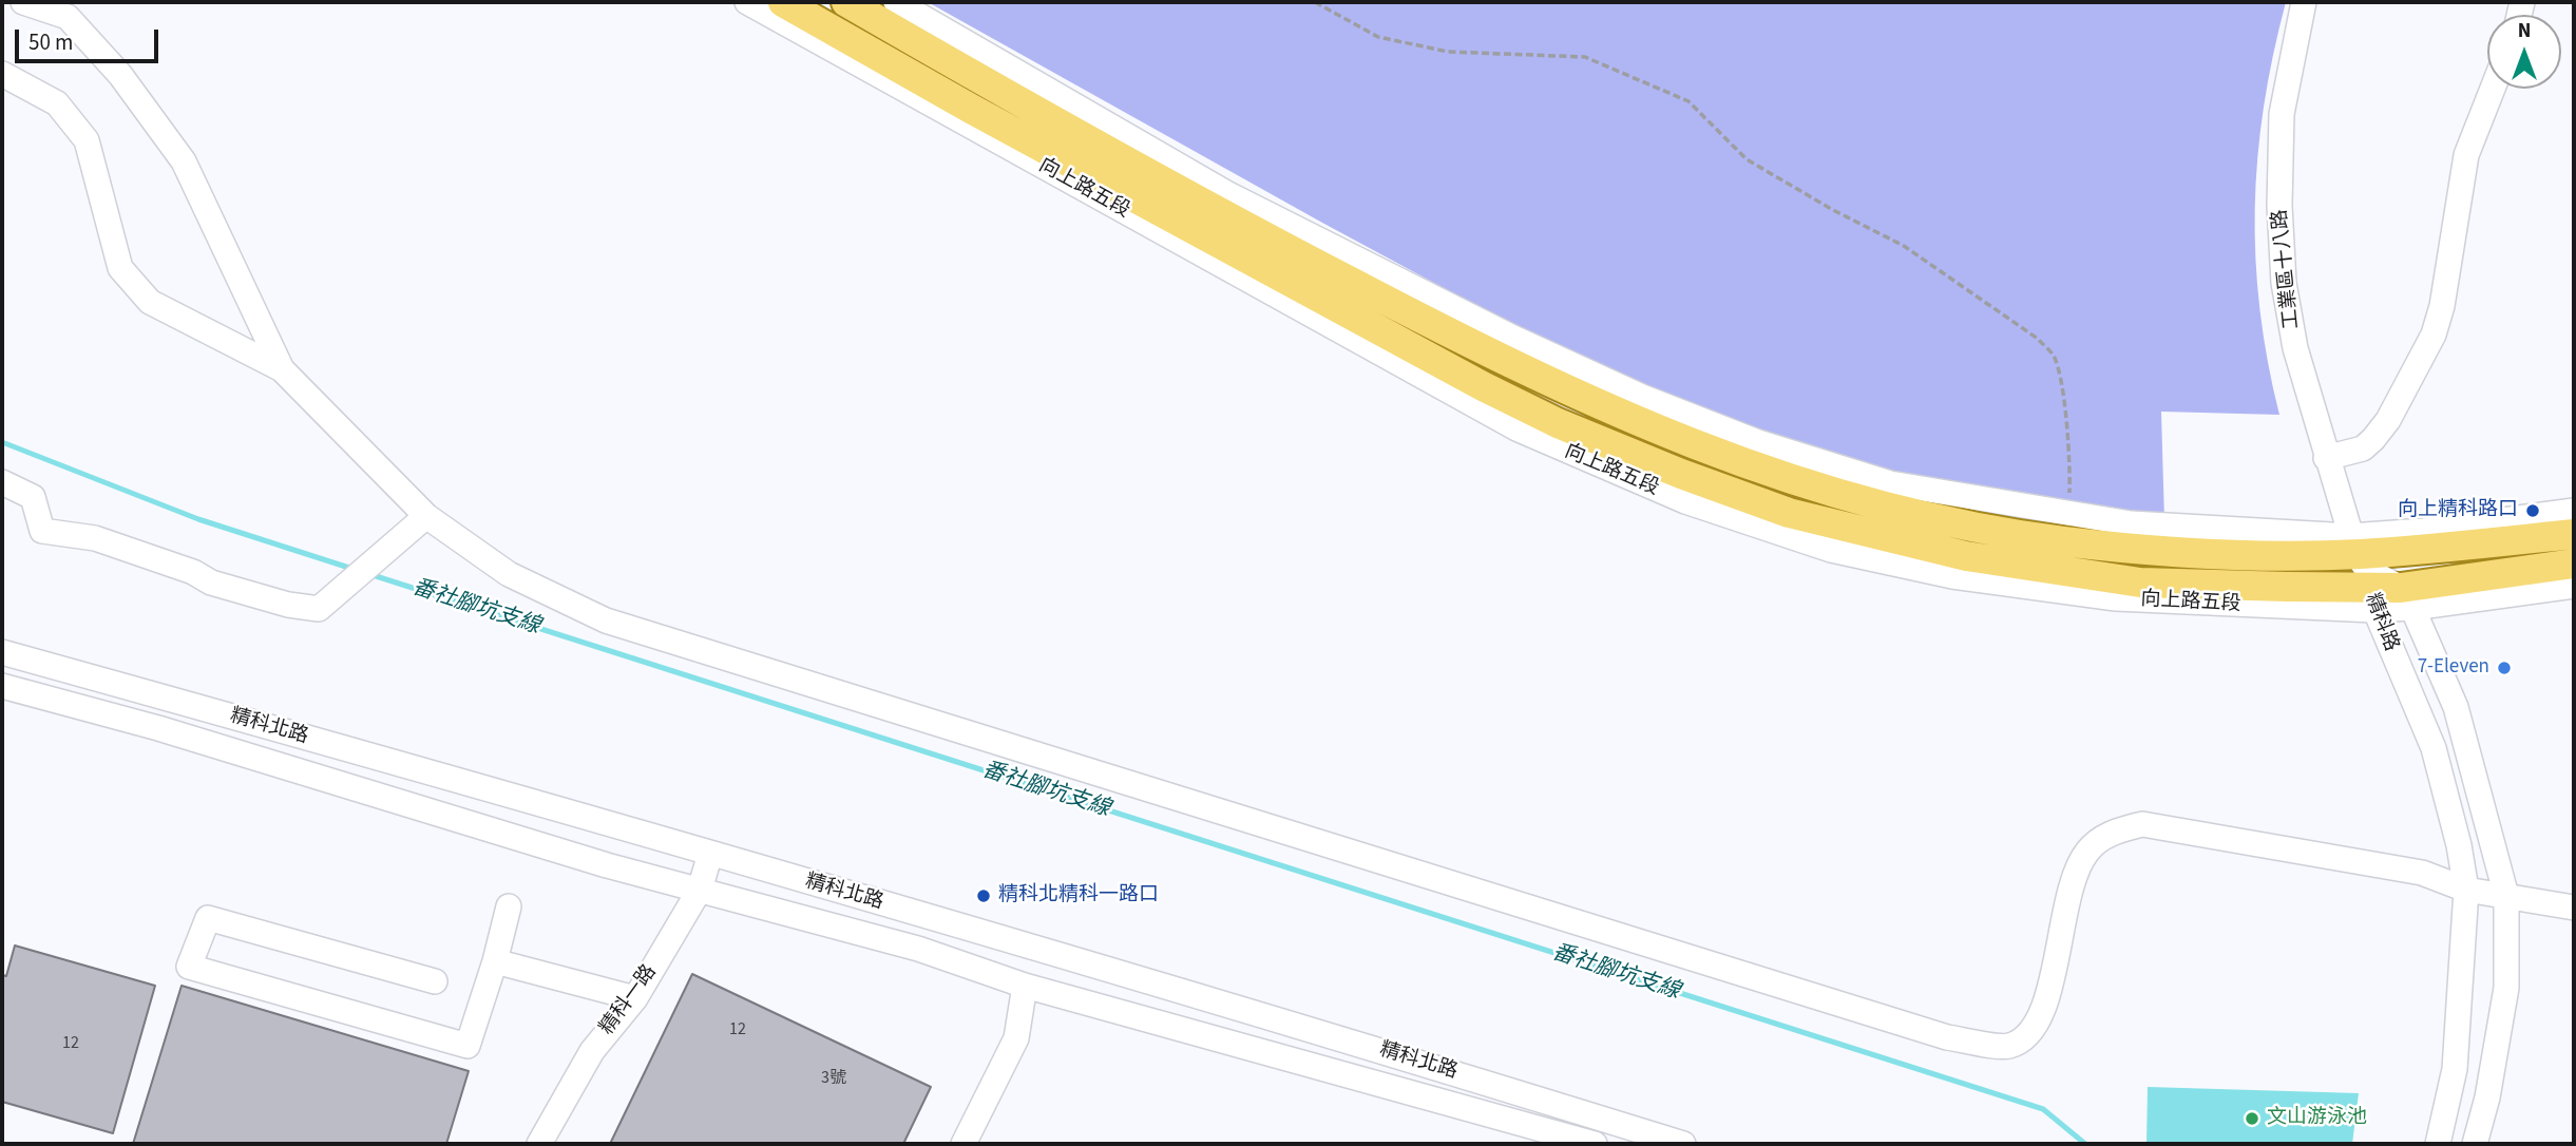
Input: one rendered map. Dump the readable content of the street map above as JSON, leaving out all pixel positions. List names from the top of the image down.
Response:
{
  "streets": {
    "main road": ["向上路五段"],
    "street": [
      "工業區十八路",
      "精科路",
      "精科北路",
      "精科一路"
    ]
  },
  "crossings": [
    ["向上路五段", "工業區十八路"],
    ["向上路五段", "精科路"],
    ["工業區十八路", "精科路"],
    ["精科北路", "精科一路"]
  ],
  "water": ["番社腳坑支線"],
  "places": [
    "向上精科路口",
    "7-Eleven",
    "精科北精科一路口",
    "文山游泳池"
  ],
  "house_numbers": ["12", "12", "3號"],
  "scale_bar": "50 m",
  "north": "top"
}
